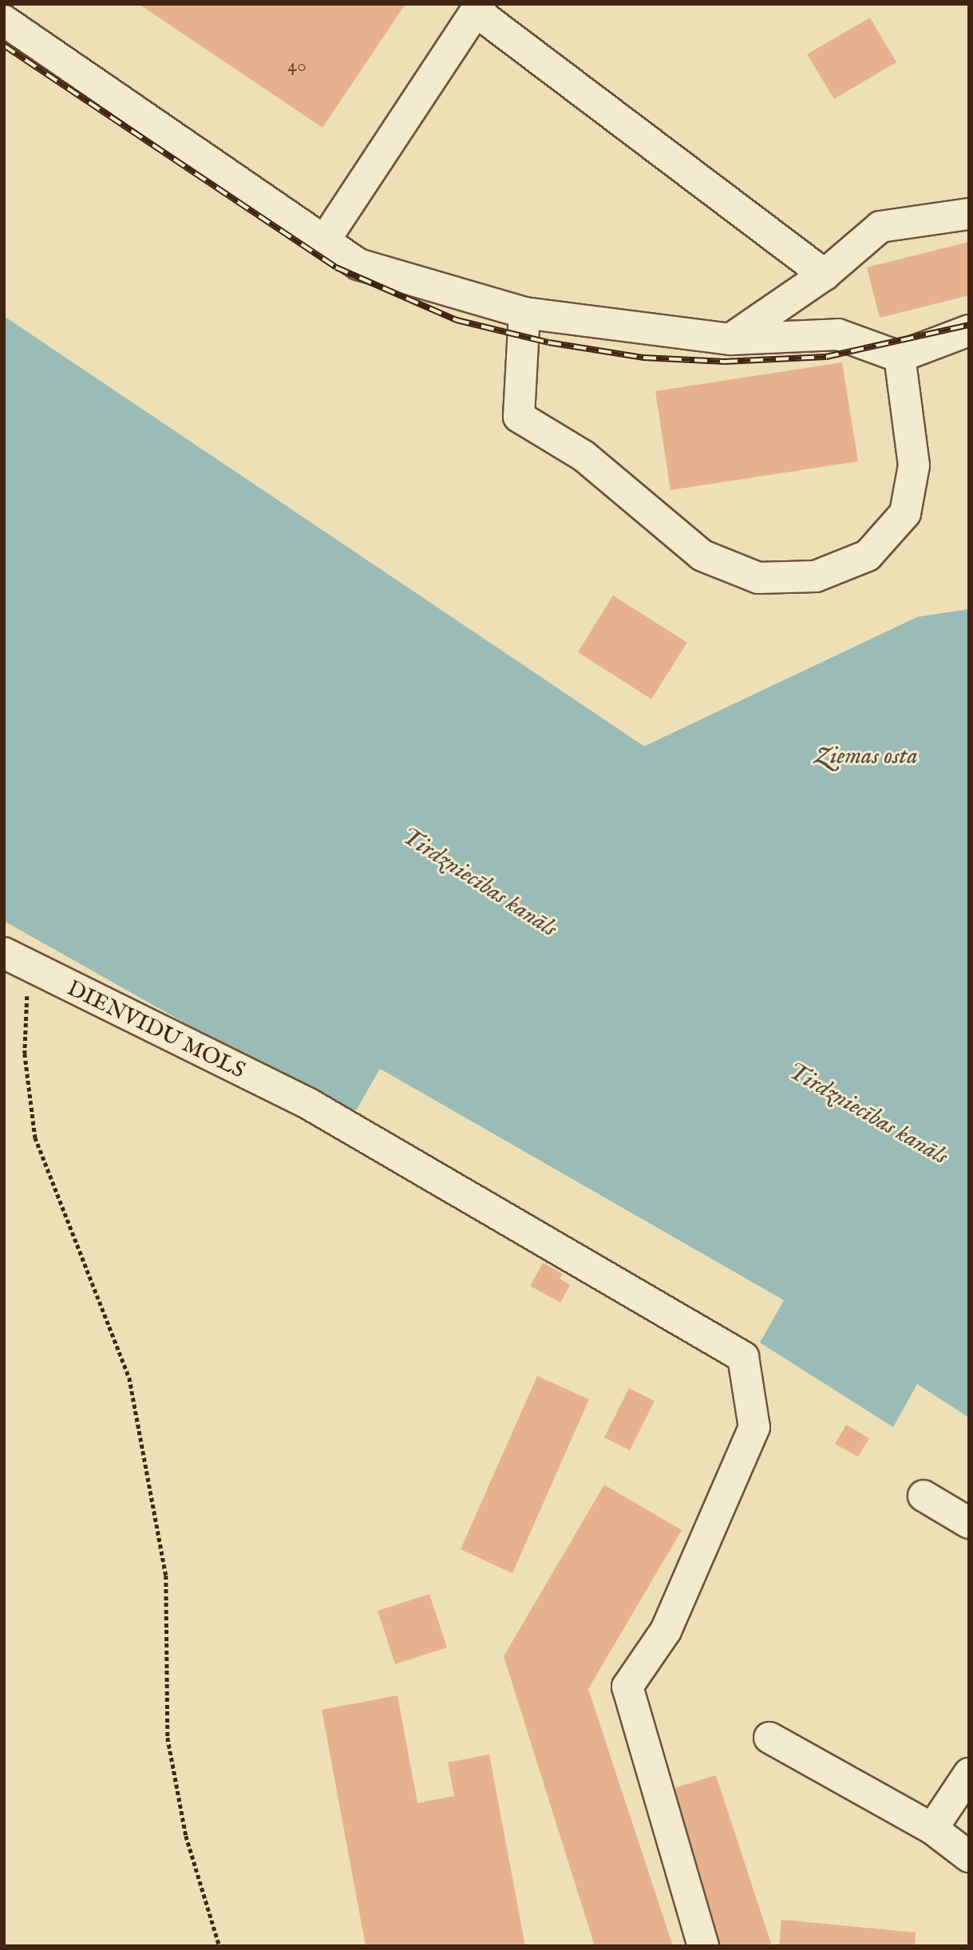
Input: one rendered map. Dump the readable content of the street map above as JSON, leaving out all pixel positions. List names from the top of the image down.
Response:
{
  "streets": {
    "street": ["DIENVIDU MOLS"]
  },
  "water": ["Ziemas osta", "Tirdzniecības kanāls"],
  "house_numbers": ["40"]
}
